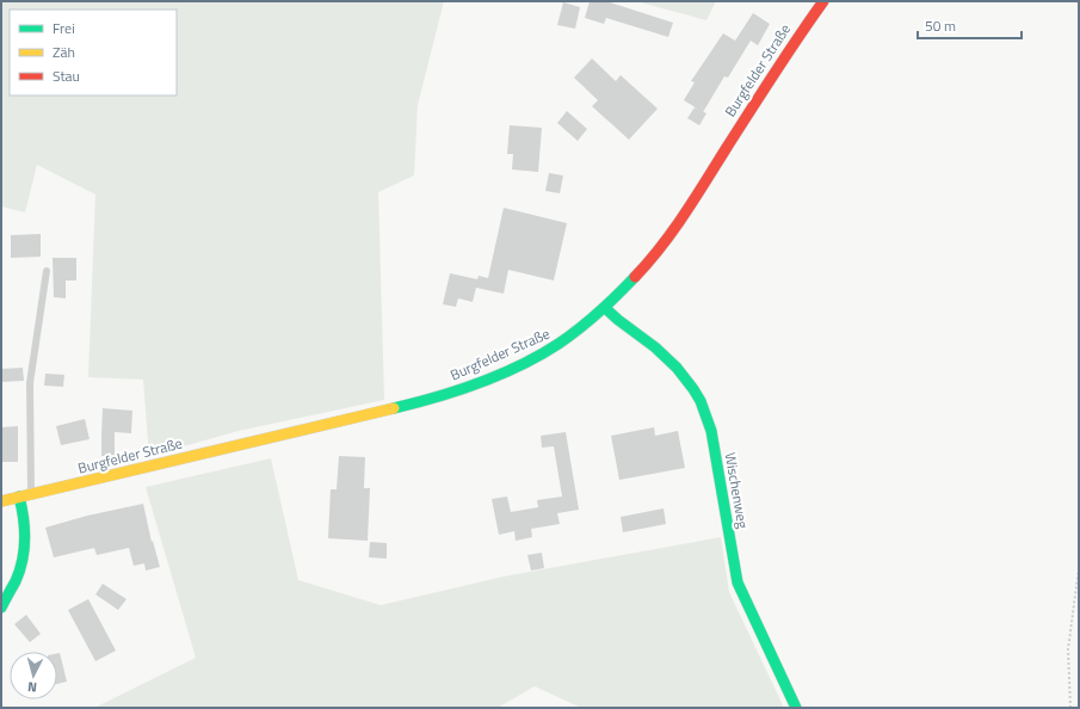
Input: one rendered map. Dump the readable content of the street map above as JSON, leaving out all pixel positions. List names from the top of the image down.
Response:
{
  "streets": {
    "street": ["Burgfelder Straße", "Wischenweg"]
  },
  "crossings": [
    ["Burgfelder Straße", "Wischenweg"]
  ],
  "legend": ["Frei", "Zäh", "Stau"],
  "scale_bar": "50 m",
  "north": "bottom"
}
